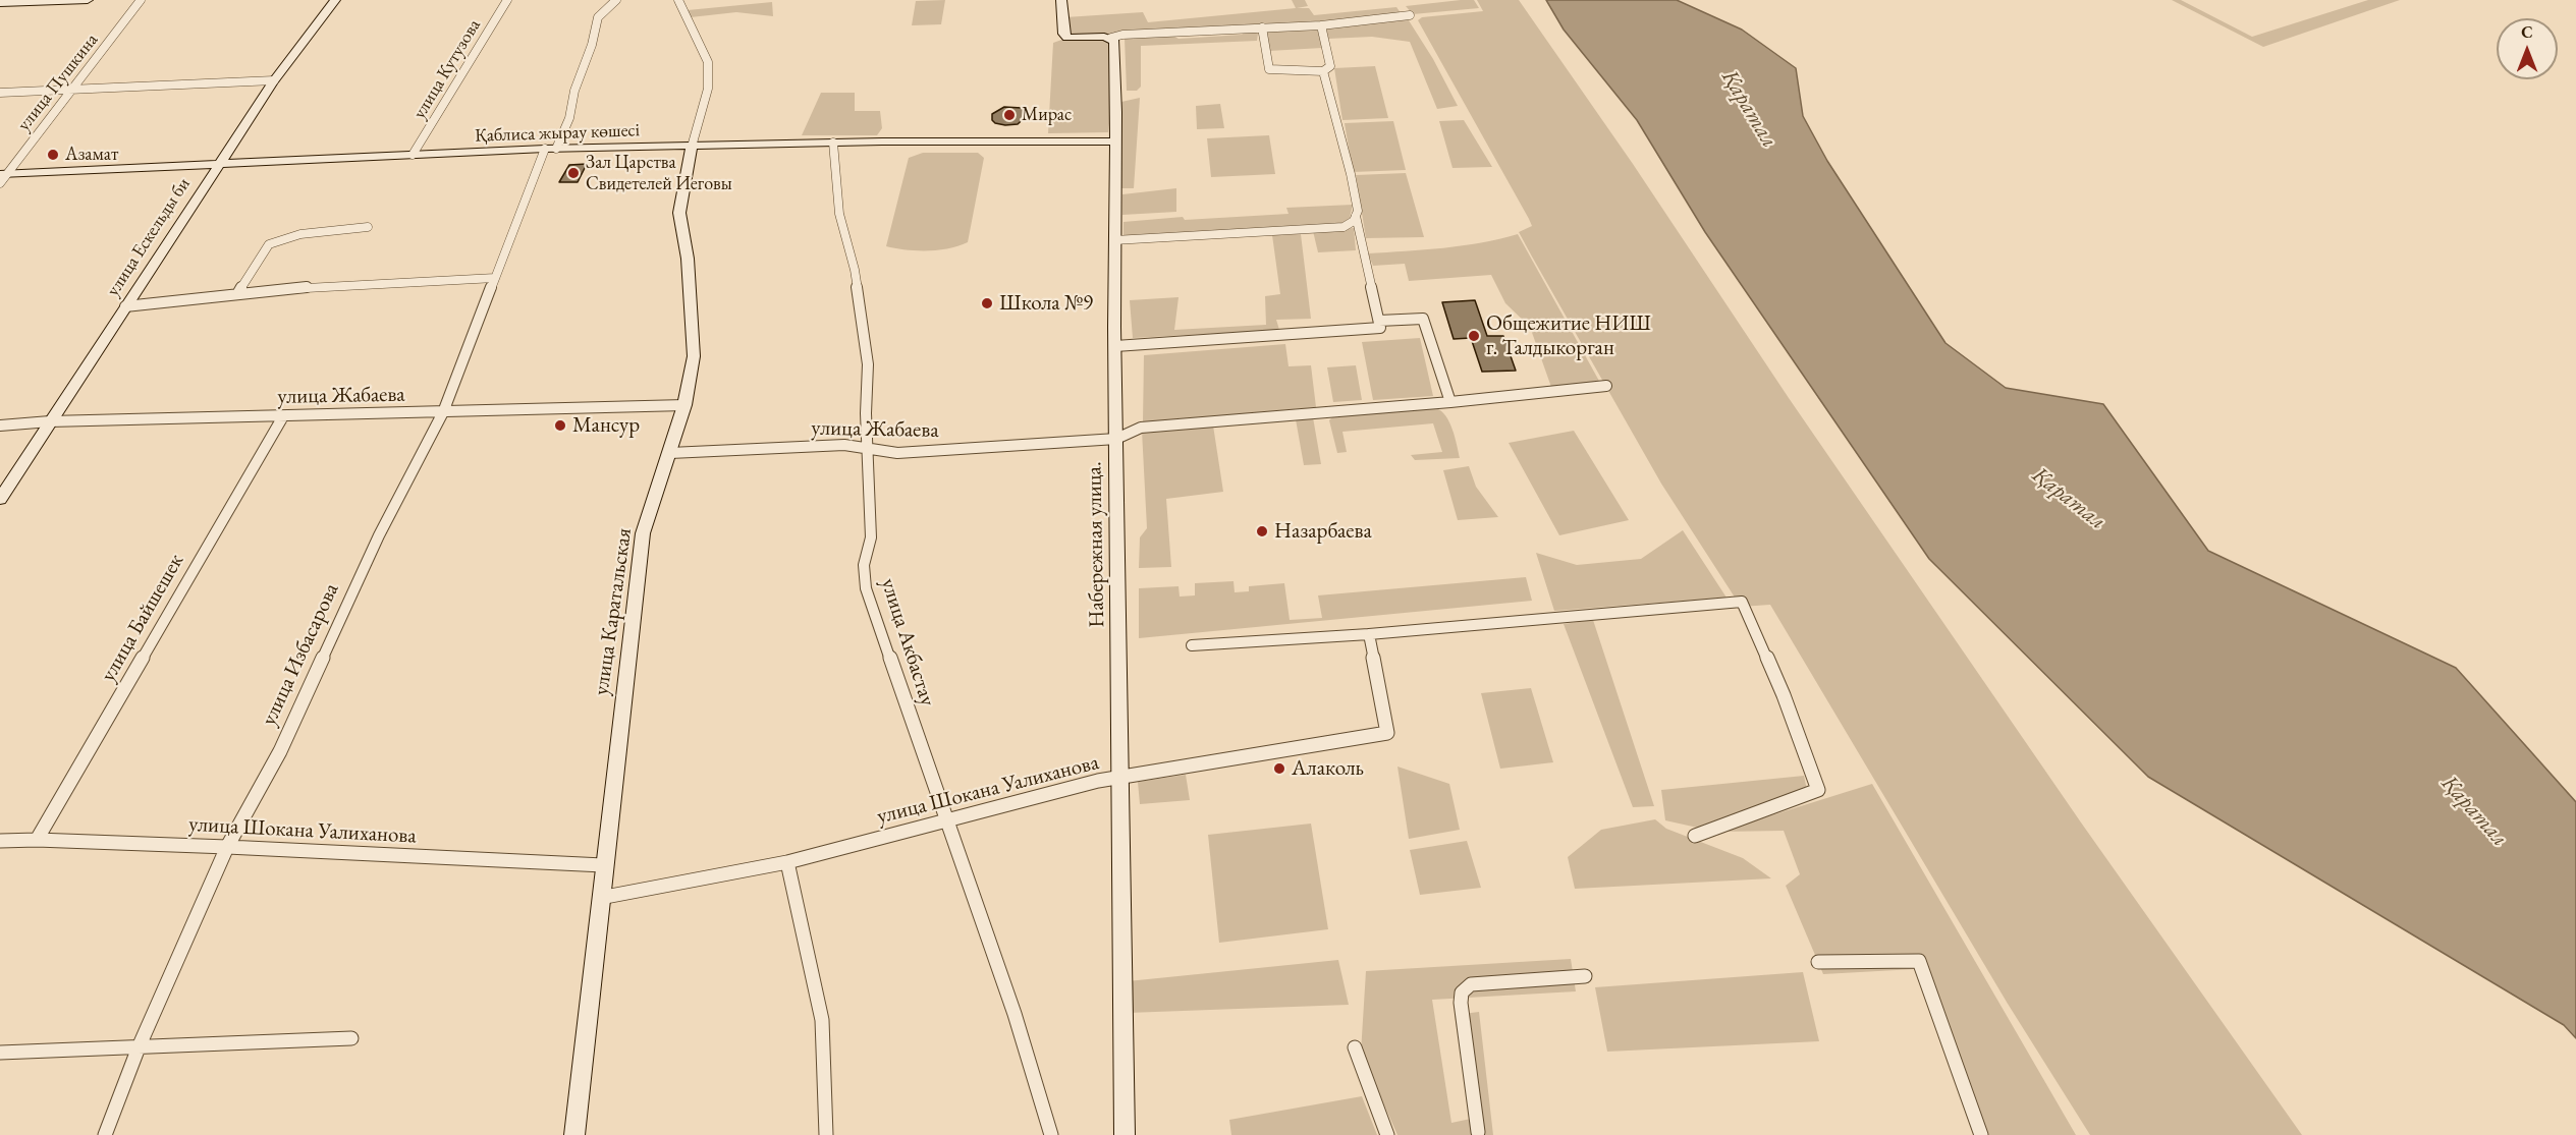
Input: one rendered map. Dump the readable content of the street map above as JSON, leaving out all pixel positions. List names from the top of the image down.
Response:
{
  "streets": {
    "street": [
      "улица Кутузова",
      "улица Пушкина",
      "Қаблиса жырау көшесі",
      "улица Ескельды би",
      "улица Жабаева",
      "Набережная улица.",
      "улица Каратальская",
      "улица Байшешек",
      "улица Акбастау",
      "улица Избасарова",
      "улица Шокана Уалиханова"
    ]
  },
  "crossings": [
    ["улица Кутузова", "Қаблиса жырау көшесі"],
    ["улица Пушкина", "Қаблиса жырау көшесі"],
    ["Қаблиса жырау көшесі", "улица Ескельды би"],
    ["Қаблиса жырау көшесі", "Набережная улица."],
    ["Қаблиса жырау көшесі", "улица Каратальская"],
    ["Қаблиса жырау көшесі", "улица Акбастау"],
    ["Қаблиса жырау көшесі", "улица Избасарова"],
    ["улица Ескельды би", "улица Жабаева"],
    ["улица Жабаева", "Набережная улица."],
    ["улица Жабаева", "улица Каратальская"],
    ["улица Жабаева", "улица Байшешек"],
    ["улица Жабаева", "улица Акбастау"],
    ["улица Жабаева", "улица Избасарова"],
    ["Набережная улица.", "улица Шокана Уалиханова"],
    ["улица Каратальская", "улица Шокана Уалиханова"],
    ["улица Байшешек", "улица Шокана Уалиханова"],
    ["улица Акбастау", "улица Шокана Уалиханова"],
    ["улица Избасарова", "улица Шокана Уалиханова"]
  ],
  "water": ["Қаратал"],
  "places": [
    "Мирас",
    "Азамат",
    "Зал Царства Свидетелей Иеговы",
    "Школа №9",
    "Общежитие НИШ г. Талдыкорган",
    "Мансур",
    "Назарбаева",
    "Алаколь"
  ],
  "north": "top"
}
